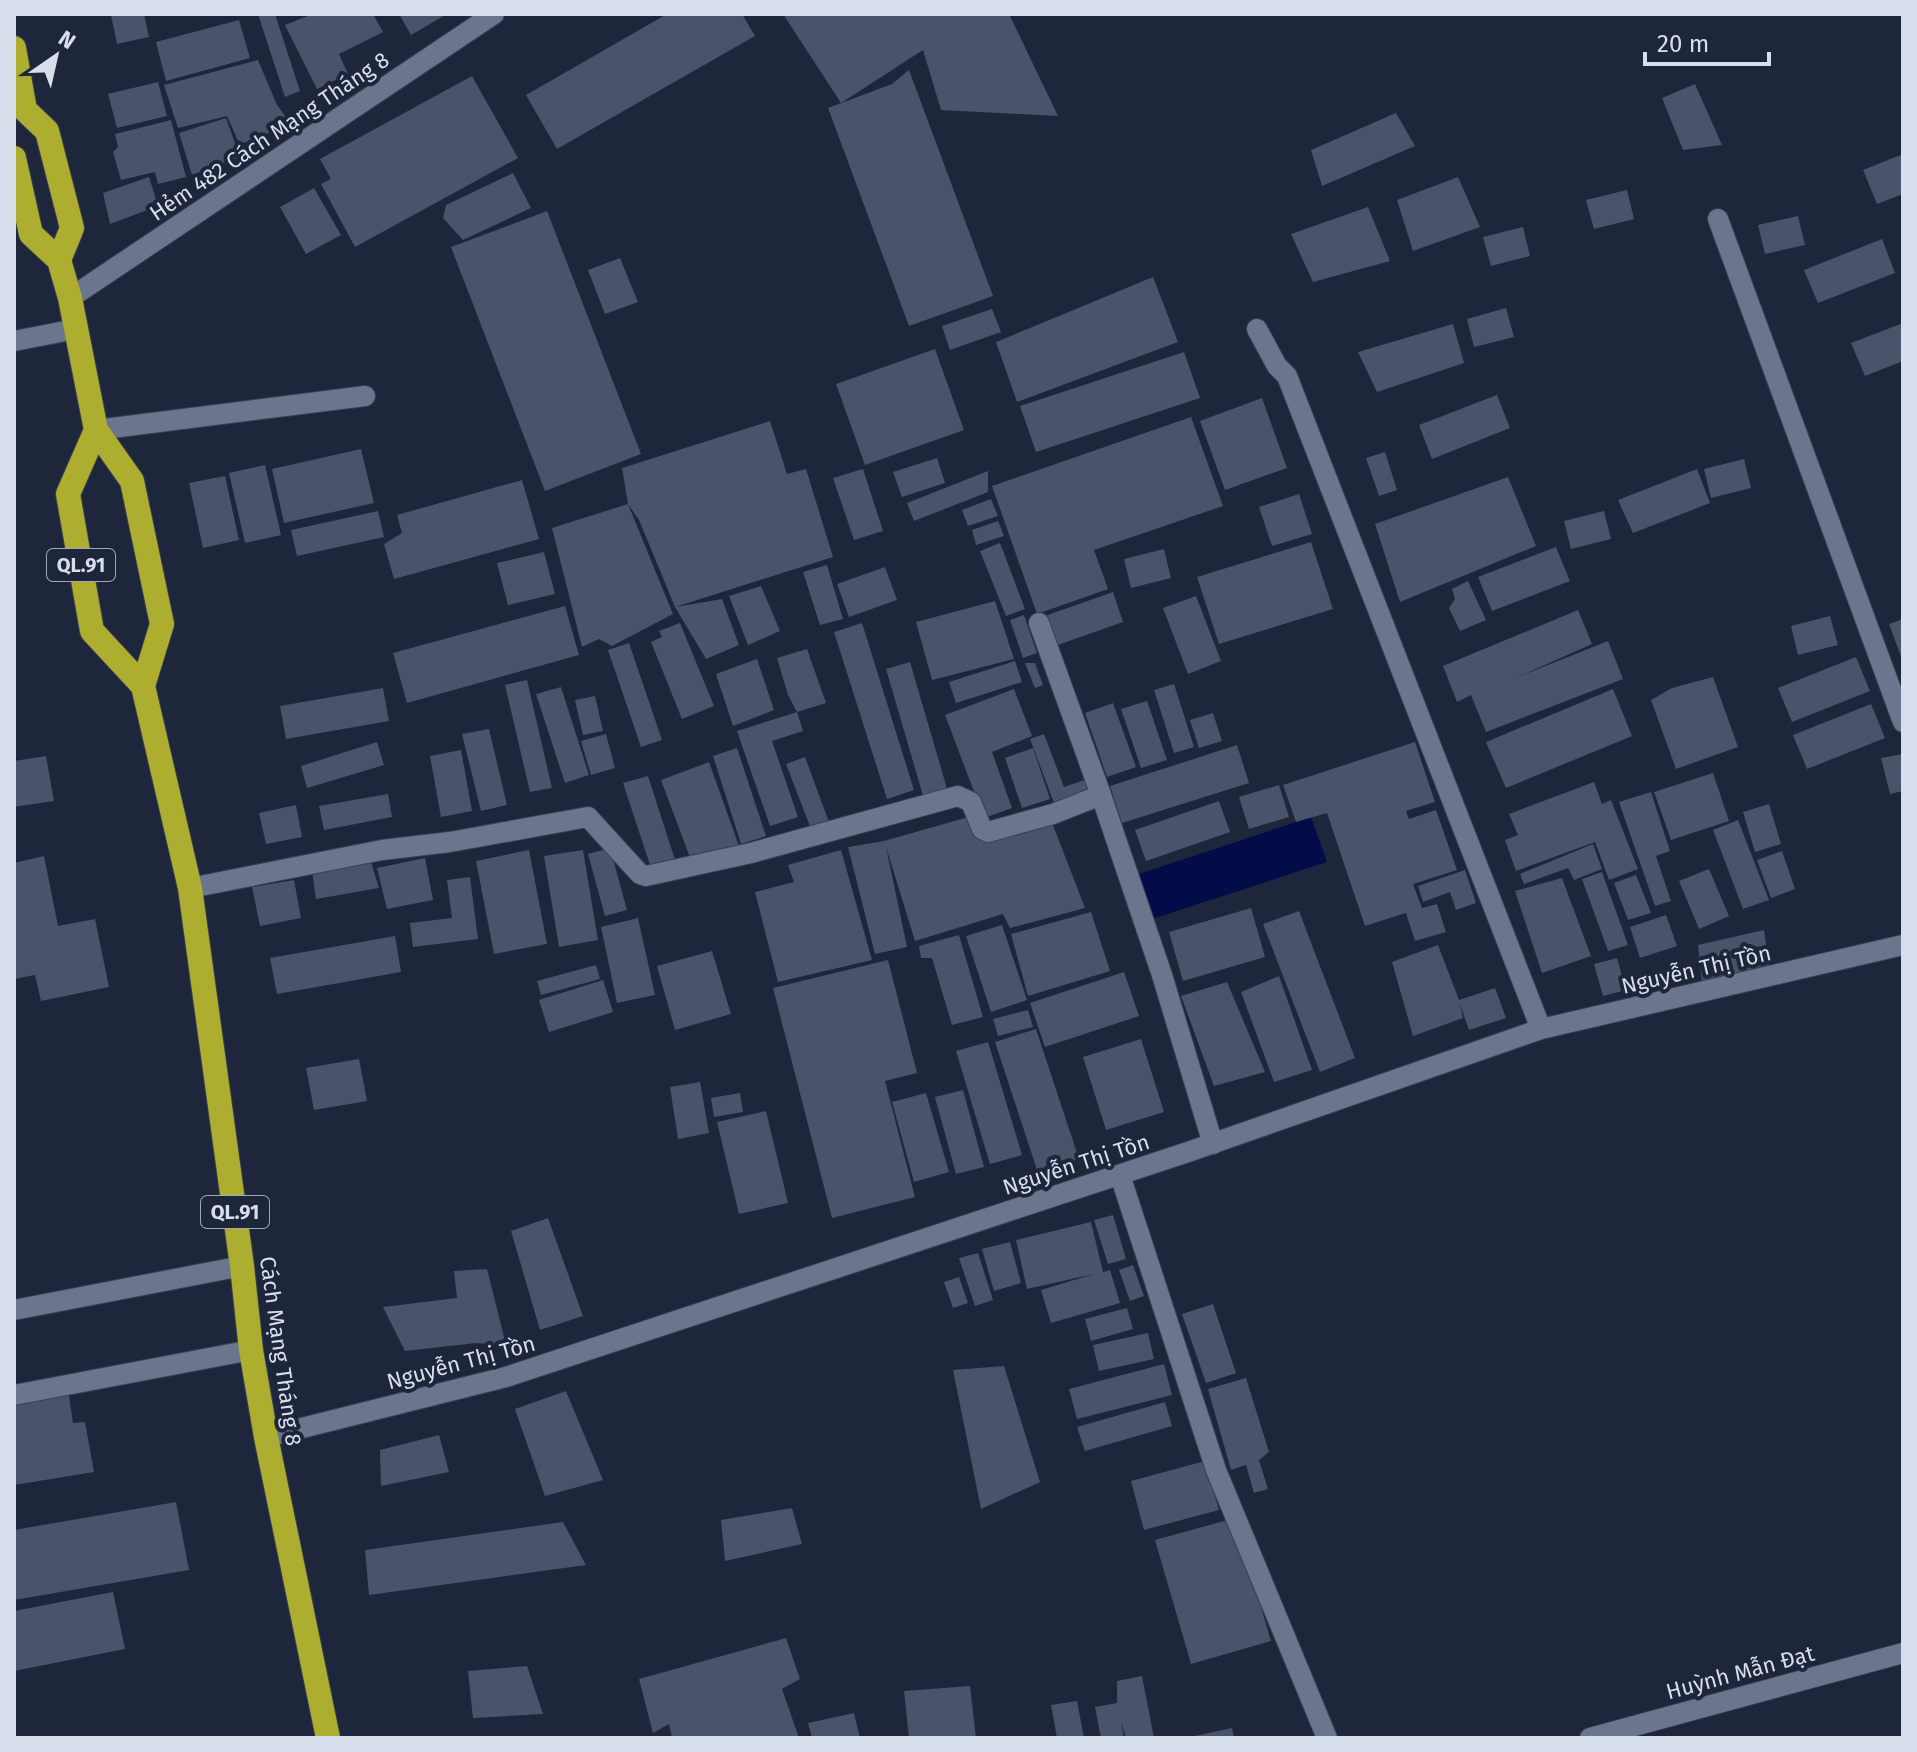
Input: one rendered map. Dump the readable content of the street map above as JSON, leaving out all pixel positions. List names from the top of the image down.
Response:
{
  "streets": {
    "highway": ["QL.91", "Cách Mạng Tháng 8"],
    "street": ["Hẻm 482 Cách Mạng Tháng 8", "Nguyễn Thị Tồn", "Huỳnh Mẫn Đạt"]
  },
  "crossings": [
    ["Hẻm 482 Cách Mạng Tháng 8", "QL.91"],
    ["QL.91", "Cách Mạng Tháng 8"],
    ["Nguyễn Thị Tồn", "Cách Mạng Tháng 8"]
  ],
  "scale_bar": "20 m",
  "north": "top right"
}
